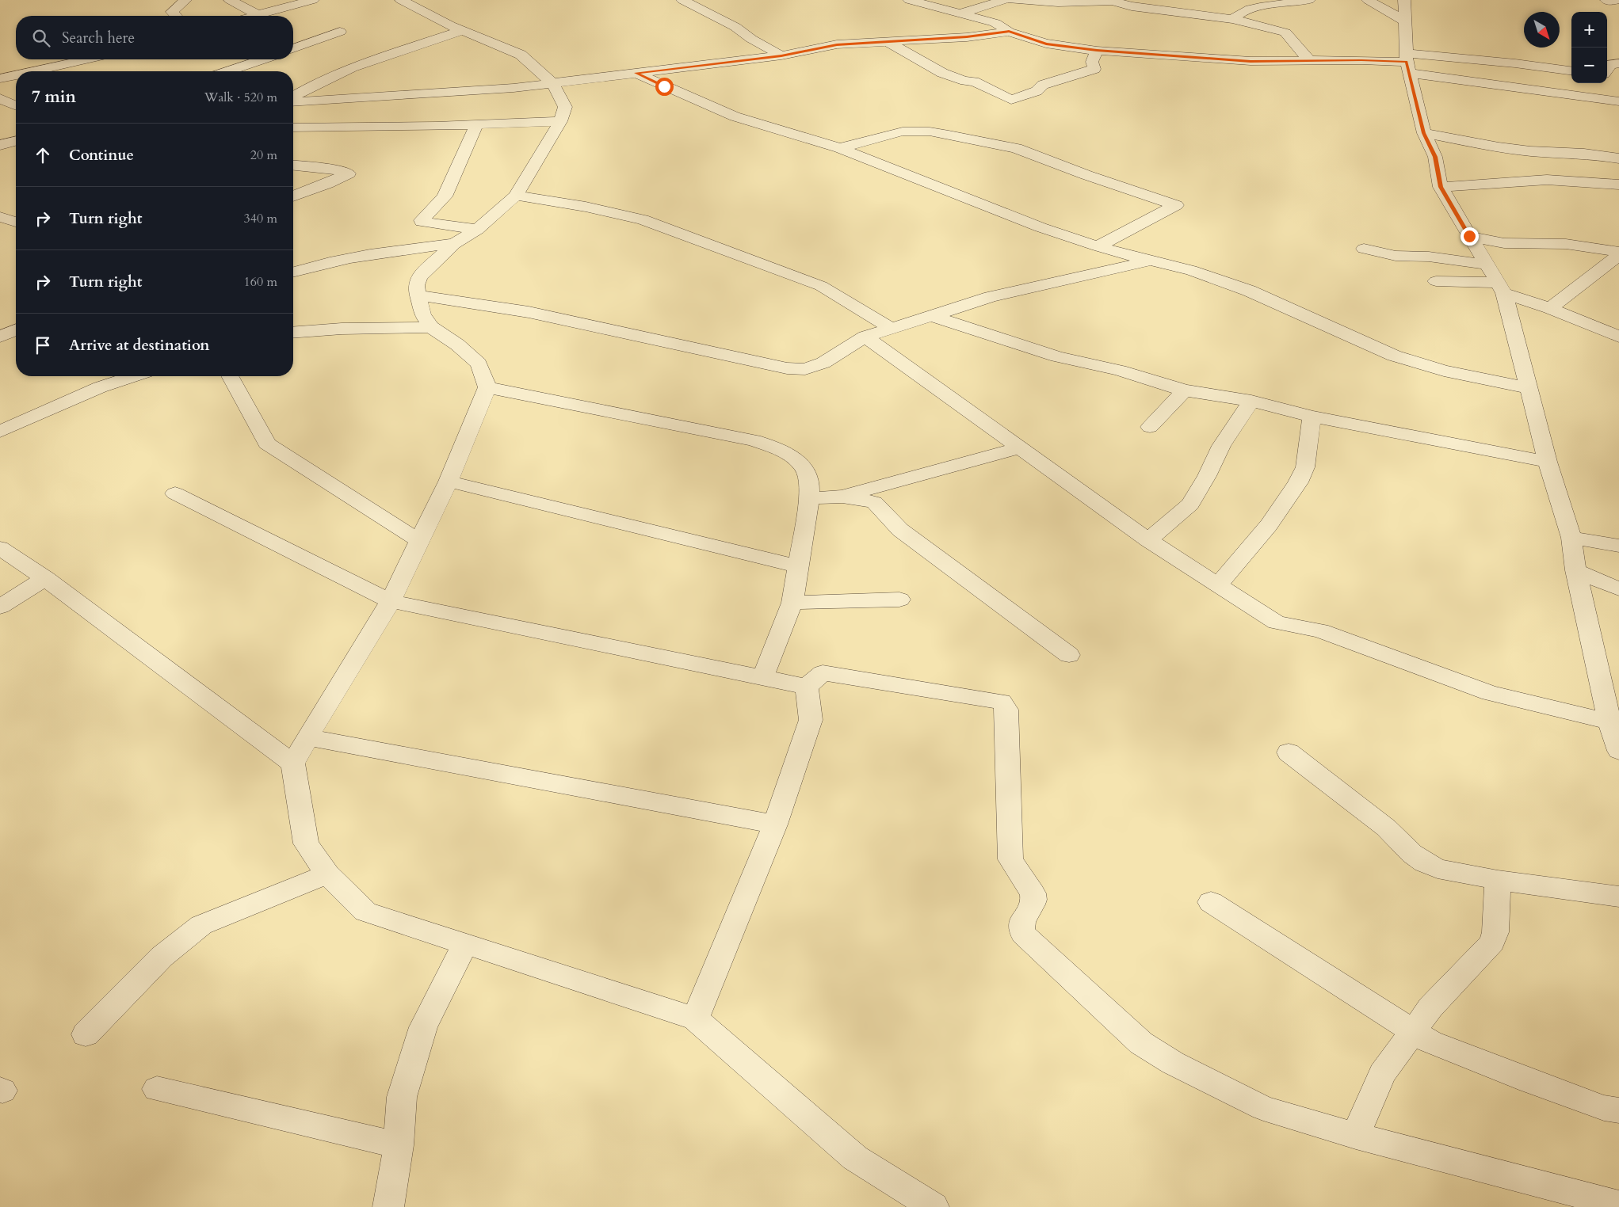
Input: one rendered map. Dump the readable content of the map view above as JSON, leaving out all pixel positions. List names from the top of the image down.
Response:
{
  "north": "bottom right",
  "page": {
    "map_buttons": ["+", "−"],
    "search": "Search here",
    "heading": ["7 min", "Walk · 520 m"],
    "list": [
      ["Continue", "20 m"],
      ["Turn right", "340 m"],
      ["Turn right", "160 m"],
      "Arrive at destination"
    ]
  }
}
